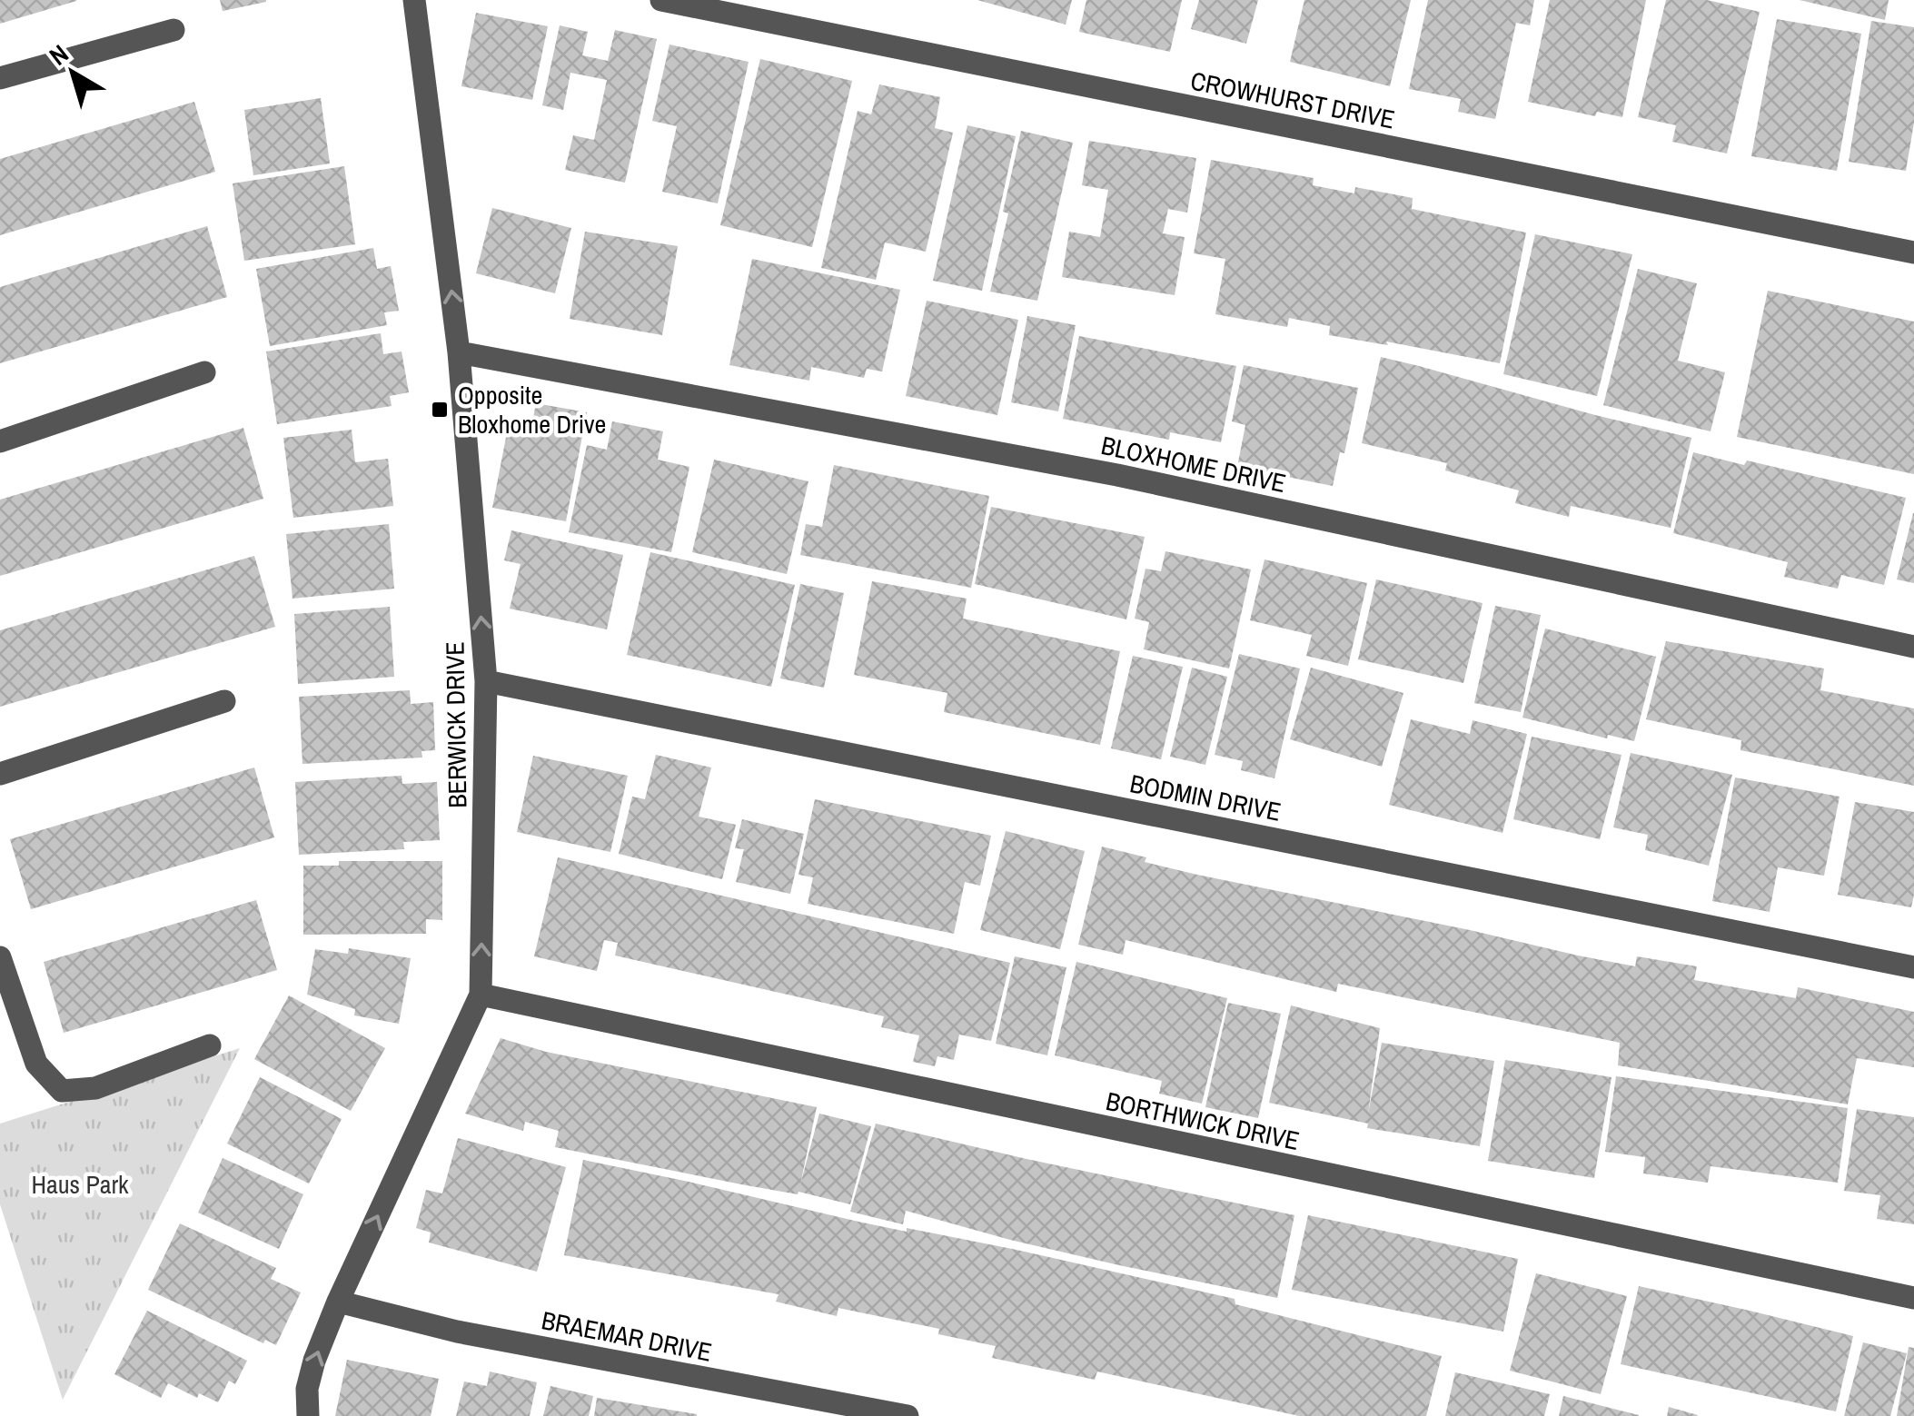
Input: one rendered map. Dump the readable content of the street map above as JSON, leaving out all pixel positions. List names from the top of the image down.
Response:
{
  "streets": {
    "street": [
      "CROWHURST DRIVE",
      "BLOXHOME DRIVE",
      "BERWICK DRIVE",
      "BODMIN DRIVE",
      "BORTHWICK DRIVE",
      "BRAEMAR DRIVE"
    ]
  },
  "crossings": [
    ["BLOXHOME DRIVE", "BERWICK DRIVE"],
    ["BERWICK DRIVE", "BODMIN DRIVE"],
    ["BERWICK DRIVE", "BORTHWICK DRIVE"],
    ["BERWICK DRIVE", "BRAEMAR DRIVE"]
  ],
  "one_way": ["BERWICK DRIVE"],
  "parks": ["Haus Park"],
  "places": {
    "transit": ["Opposite Bloxhome Drive"]
  },
  "north": "top left"
}
